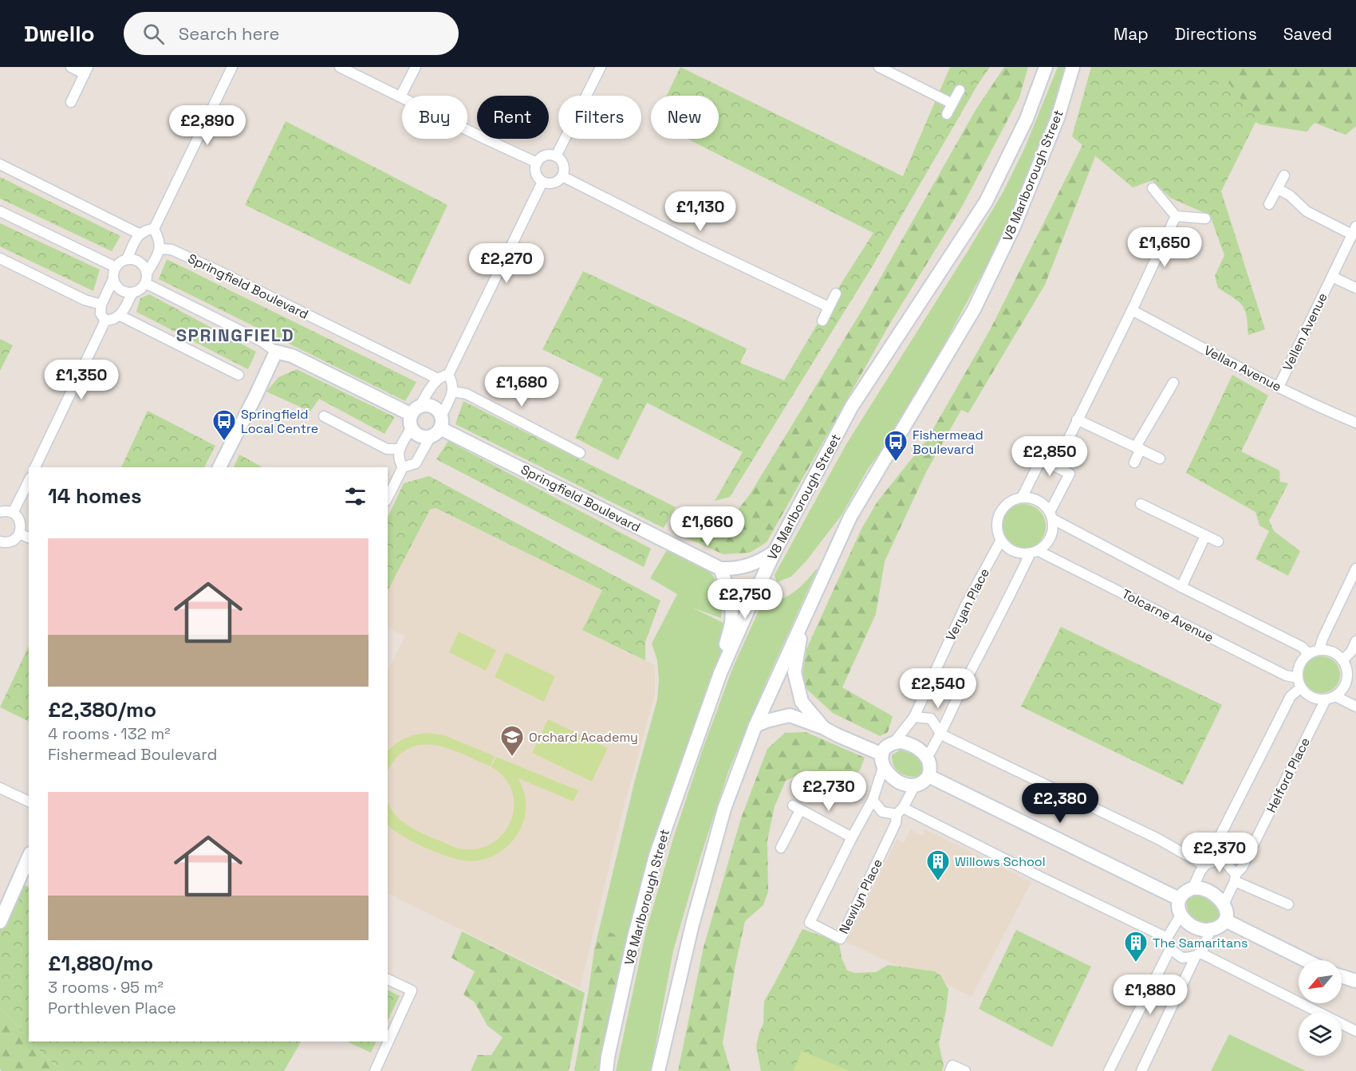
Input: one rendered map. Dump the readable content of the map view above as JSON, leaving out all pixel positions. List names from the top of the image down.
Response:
{
  "streets": {
    "main road": ["V8 Marlborough Street", "Springfield Boulevard"],
    "street": [
      "Vellen Avenue",
      "Vellan Avenue",
      "Veryan Place",
      "Tolcarne Avenue",
      "Helford Place",
      "Newlyn Place"
    ]
  },
  "crossings": [
    ["V8 Marlborough Street", "Springfield Boulevard"],
    ["Vellen Avenue", "Vellan Avenue"],
    ["Veryan Place", "Tolcarne Avenue"],
    ["Veryan Place", "Newlyn Place"],
    ["Tolcarne Avenue", "Helford Place"]
  ],
  "districts": ["SPRINGFIELD"],
  "places": {
    "bus stop": ["Springfield Local Centre", "Fishermead Boulevard"],
    "school or university": ["Orchard Academy"],
    "building": ["Willows School", "The Samaritans"]
  },
  "north": "bottom left",
  "page": {
    "header": "Dwello",
    "search": "Search here",
    "nav": ["Map", "Directions", "Saved"],
    "chip": [
      "Buy",
      "Rent",
      "Filters",
      "New"
    ],
    "price": [
      "£2,890",
      "£1,130",
      "£1,650",
      "£2,270",
      "£1,350",
      "£1,680",
      "£2,850",
      "£1,660",
      "£2,750",
      "£2,540",
      "£2,730",
      "£2,380",
      "£2,370",
      "£1,880"
    ],
    "heading": "14 homes",
    "list": [
      {
        "name": "£2,380/mo",
        "note": "4 rooms · 132 m² · Fishermead Boulevard"
      },
      {
        "name": "£1,880/mo",
        "note": "3 rooms · 95 m² · Porthleven Place"
      }
    ]
  }
}
